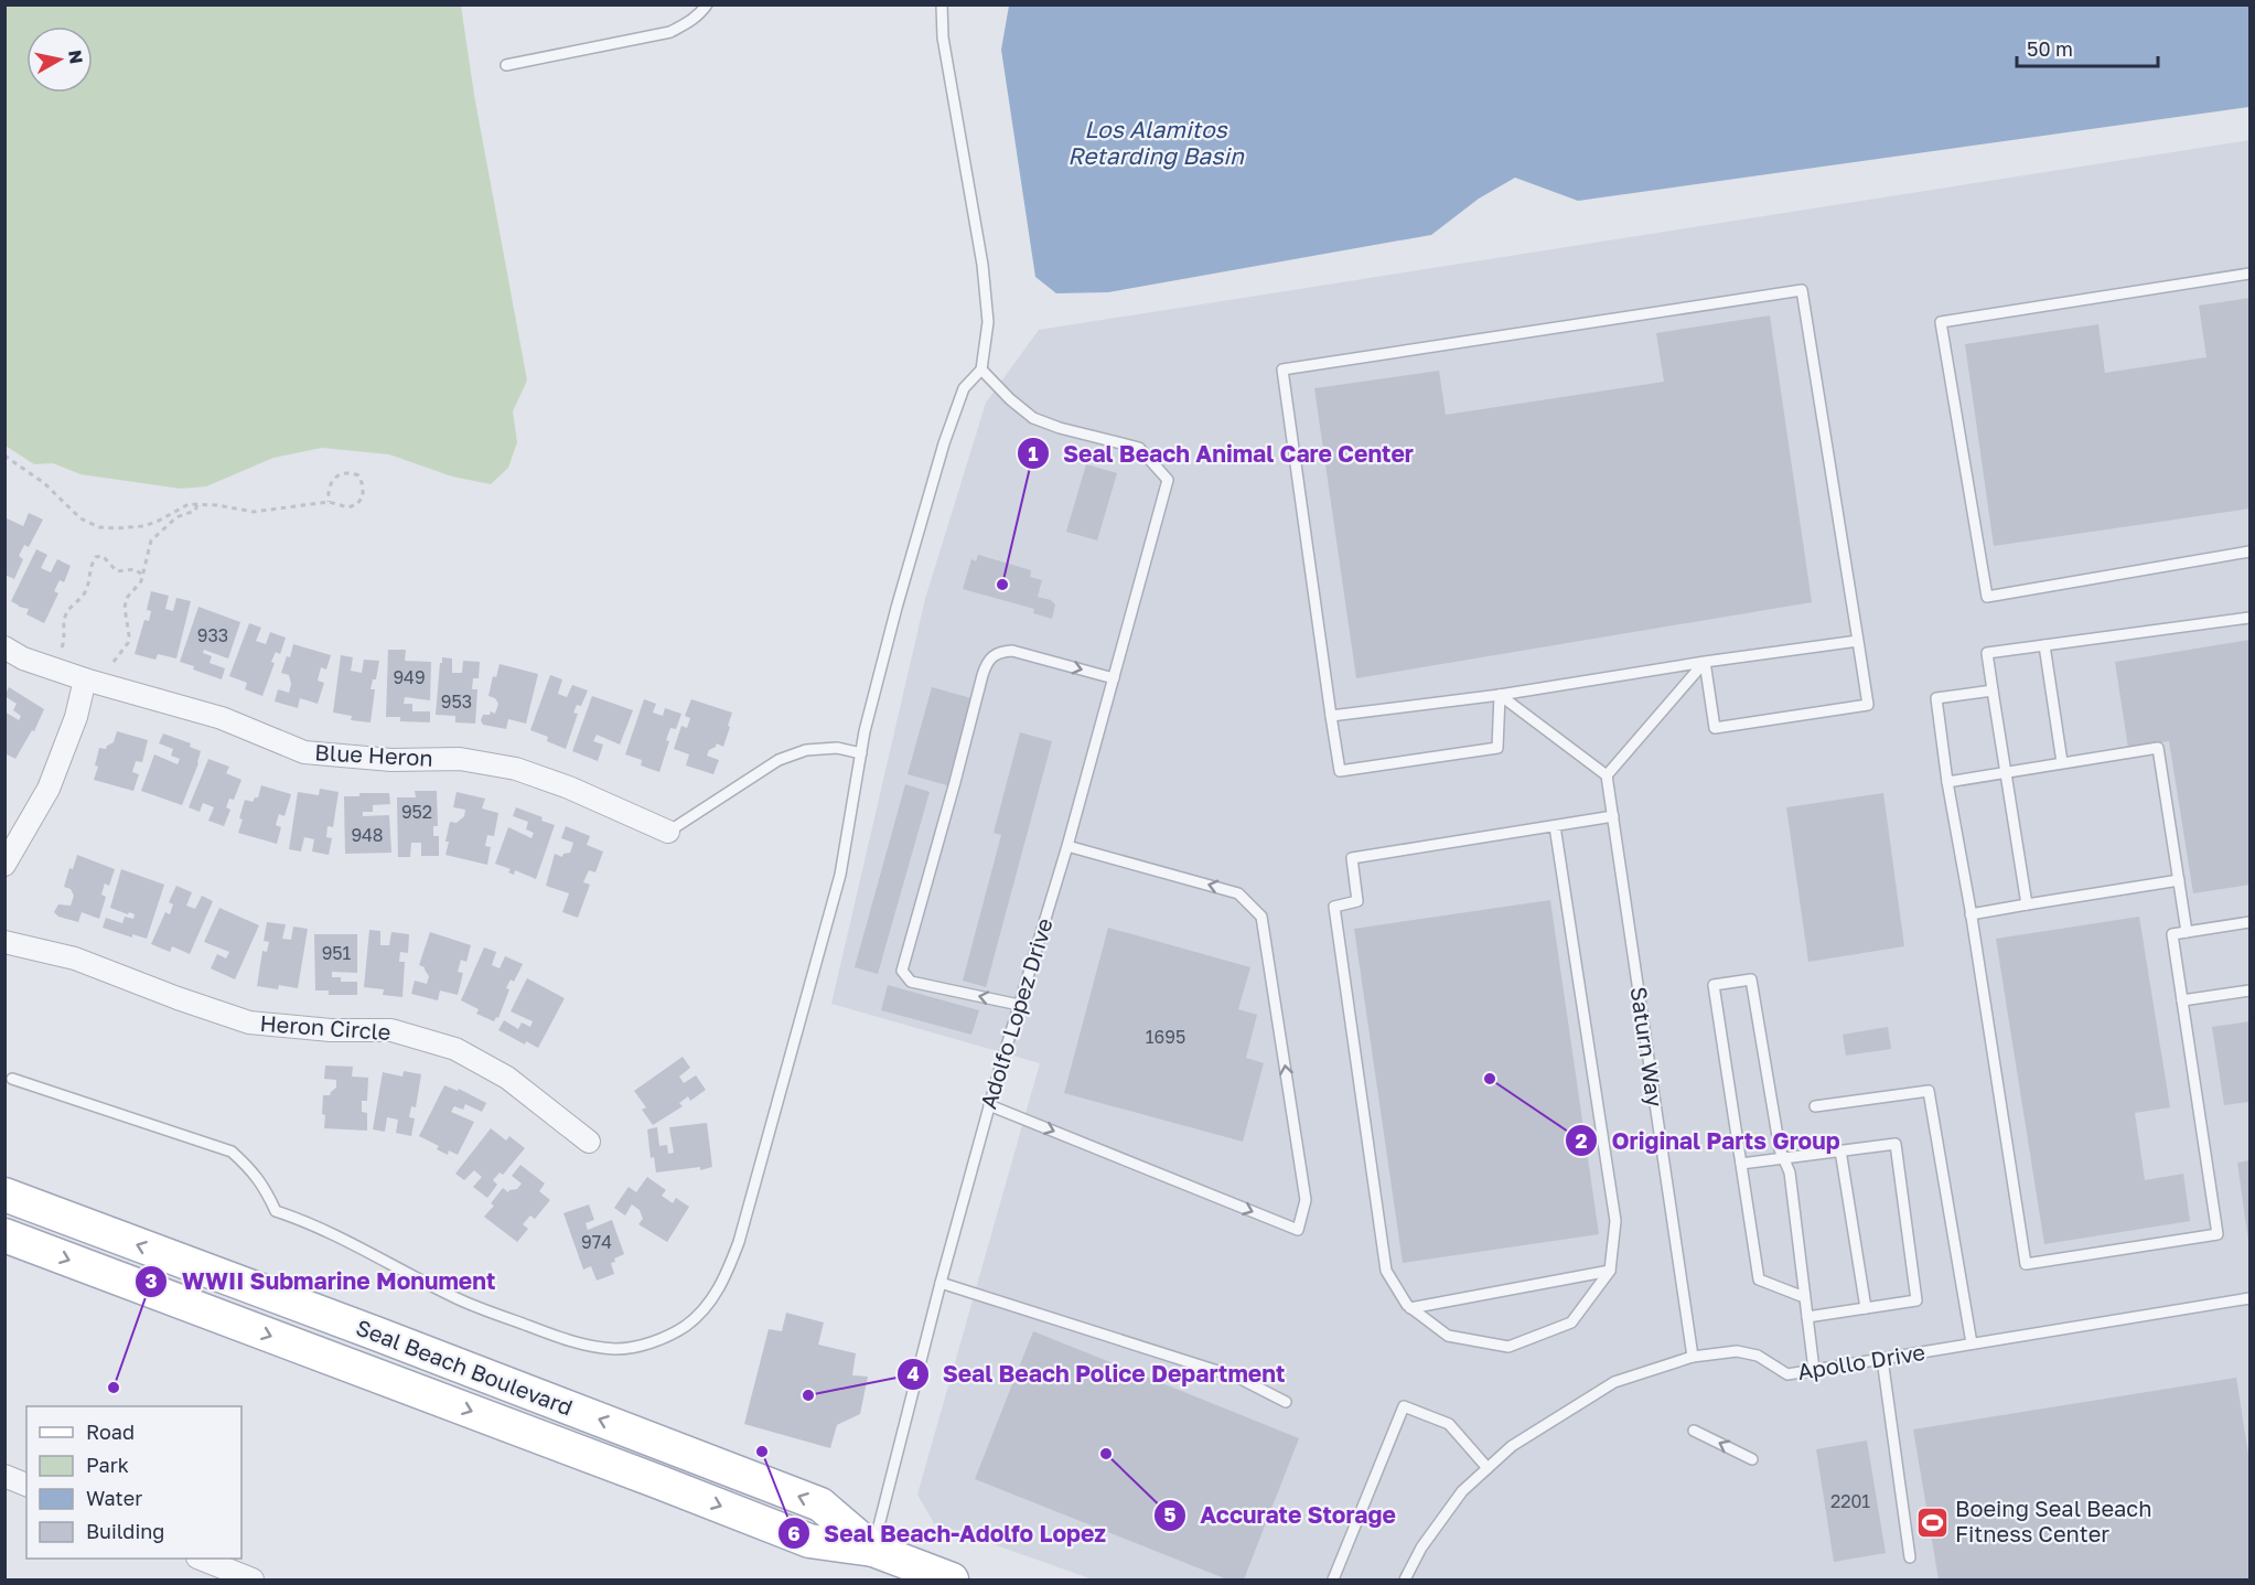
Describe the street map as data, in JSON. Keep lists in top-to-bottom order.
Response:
{
  "streets": {
    "main road": ["Seal Beach Boulevard"],
    "street": ["Blue Heron", "Heron Circle"],
    "lane": ["Adolfo Lopez Drive", "Saturn Way", "Apollo Drive"]
  },
  "crossings": [
    ["Adolfo Lopez Drive", "Seal Beach Boulevard"],
    ["Saturn Way", "Apollo Drive"]
  ],
  "water": ["Los Alamitos Retarding Basin"],
  "places": {
    "other": [
      "Seal Beach Animal Care Center",
      "Original Parts Group",
      "WWII Submarine Monument",
      "Seal Beach Police Department",
      "Seal Beach-Adolfo Lopez",
      "Accurate Storage"
    ],
    "sports": ["Boeing Seal Beach Fitness Center"]
  },
  "house_numbers": [
    "933",
    "949",
    "953",
    "952",
    "948",
    "951",
    "1695",
    "974",
    "2201"
  ],
  "legend": [
    "Road",
    "Park",
    "Water",
    "Building"
  ],
  "scale_bar": "50 m",
  "north": "right"
}
